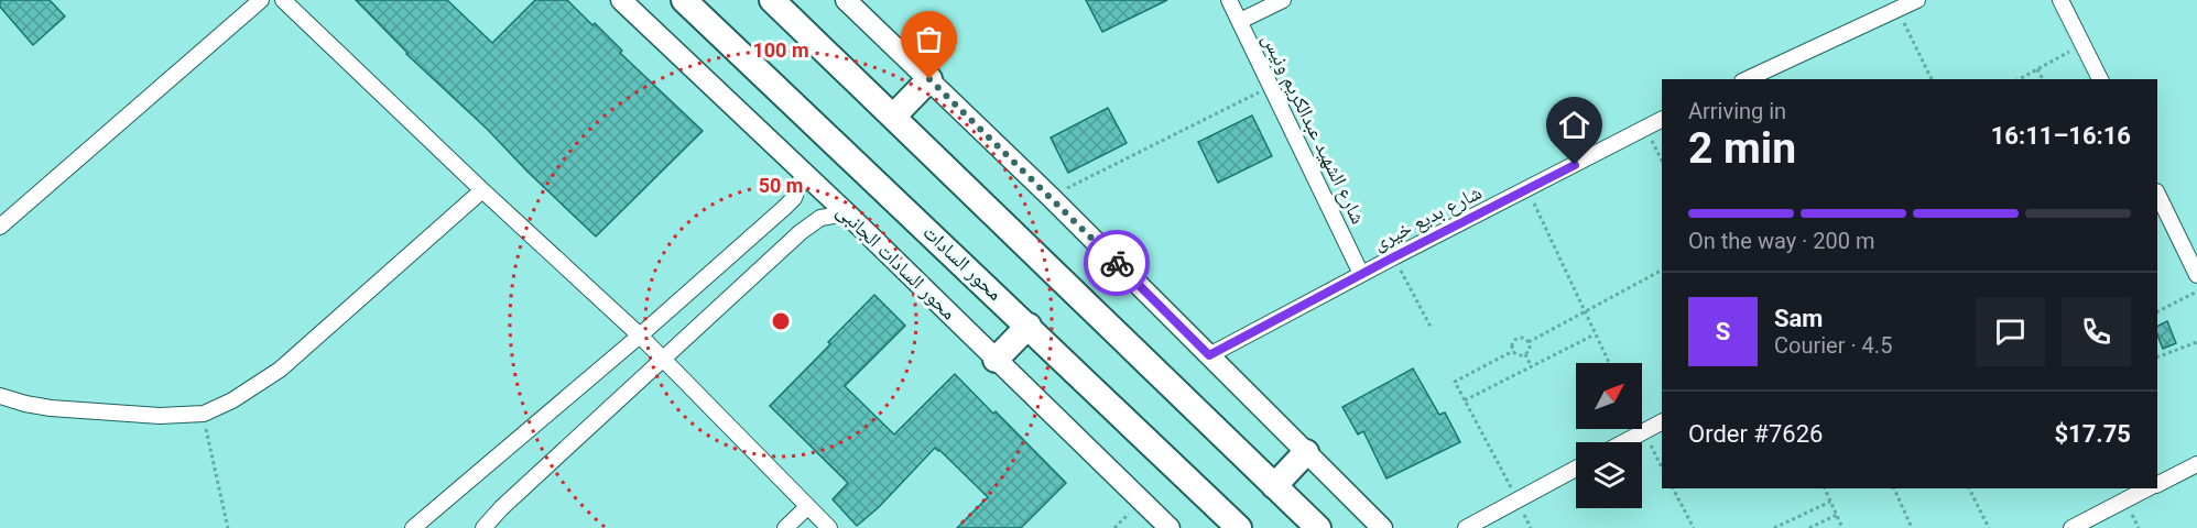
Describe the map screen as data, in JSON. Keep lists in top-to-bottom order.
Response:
{
  "streets": {
    "main road": ["محور السادات"],
    "street": ["شارع الشهيد عبدالكريم ونيس", "شارع بديع خيرى", "محور السادات الجانبى"]
  },
  "crossings": [
    ["شارع الشهيد عبدالكريم ونيس", "شارع بديع خيرى"]
  ],
  "north": "top right",
  "page": {
    "heading": ["2 min", "Arriving in", "16:11–16:16"],
    "panel": [
      "Sam",
      "Courier · 4.5",
      "Order #7626",
      "$17.75"
    ],
    "bar": "On the way · 200 m",
    "round": "S"
  },
  "rings": ["100 m", "50 m"]
}
